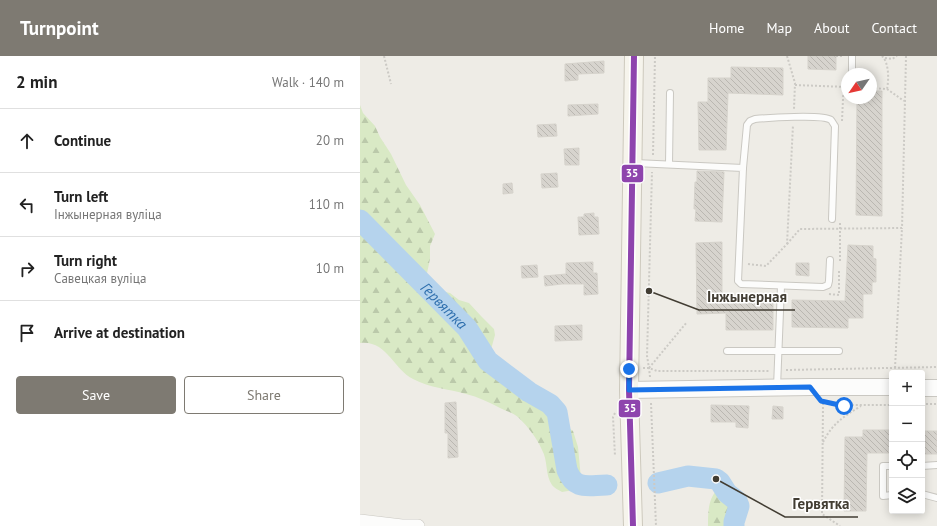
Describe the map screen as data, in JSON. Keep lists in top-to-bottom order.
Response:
{
  "water": ["Гервятка"],
  "places": ["Інжынерная", "Гервятка"],
  "lines": ["transit line 35"],
  "north": "bottom left",
  "page": {
    "header": "Turnpoint",
    "nav": [
      "Home",
      "Map",
      "About",
      "Contact"
    ],
    "heading": ["2 min", "Walk · 140 m"],
    "list": [
      ["Continue", "20 m"],
      ["Turn left", "Інжынерная вуліца", "110 m"],
      ["Turn right", "Савецкая вуліца", "10 m"],
      "Arrive at destination"
    ],
    "buttons": ["Save", "Share"],
    "map_buttons": ["+", "−"]
  }
}
